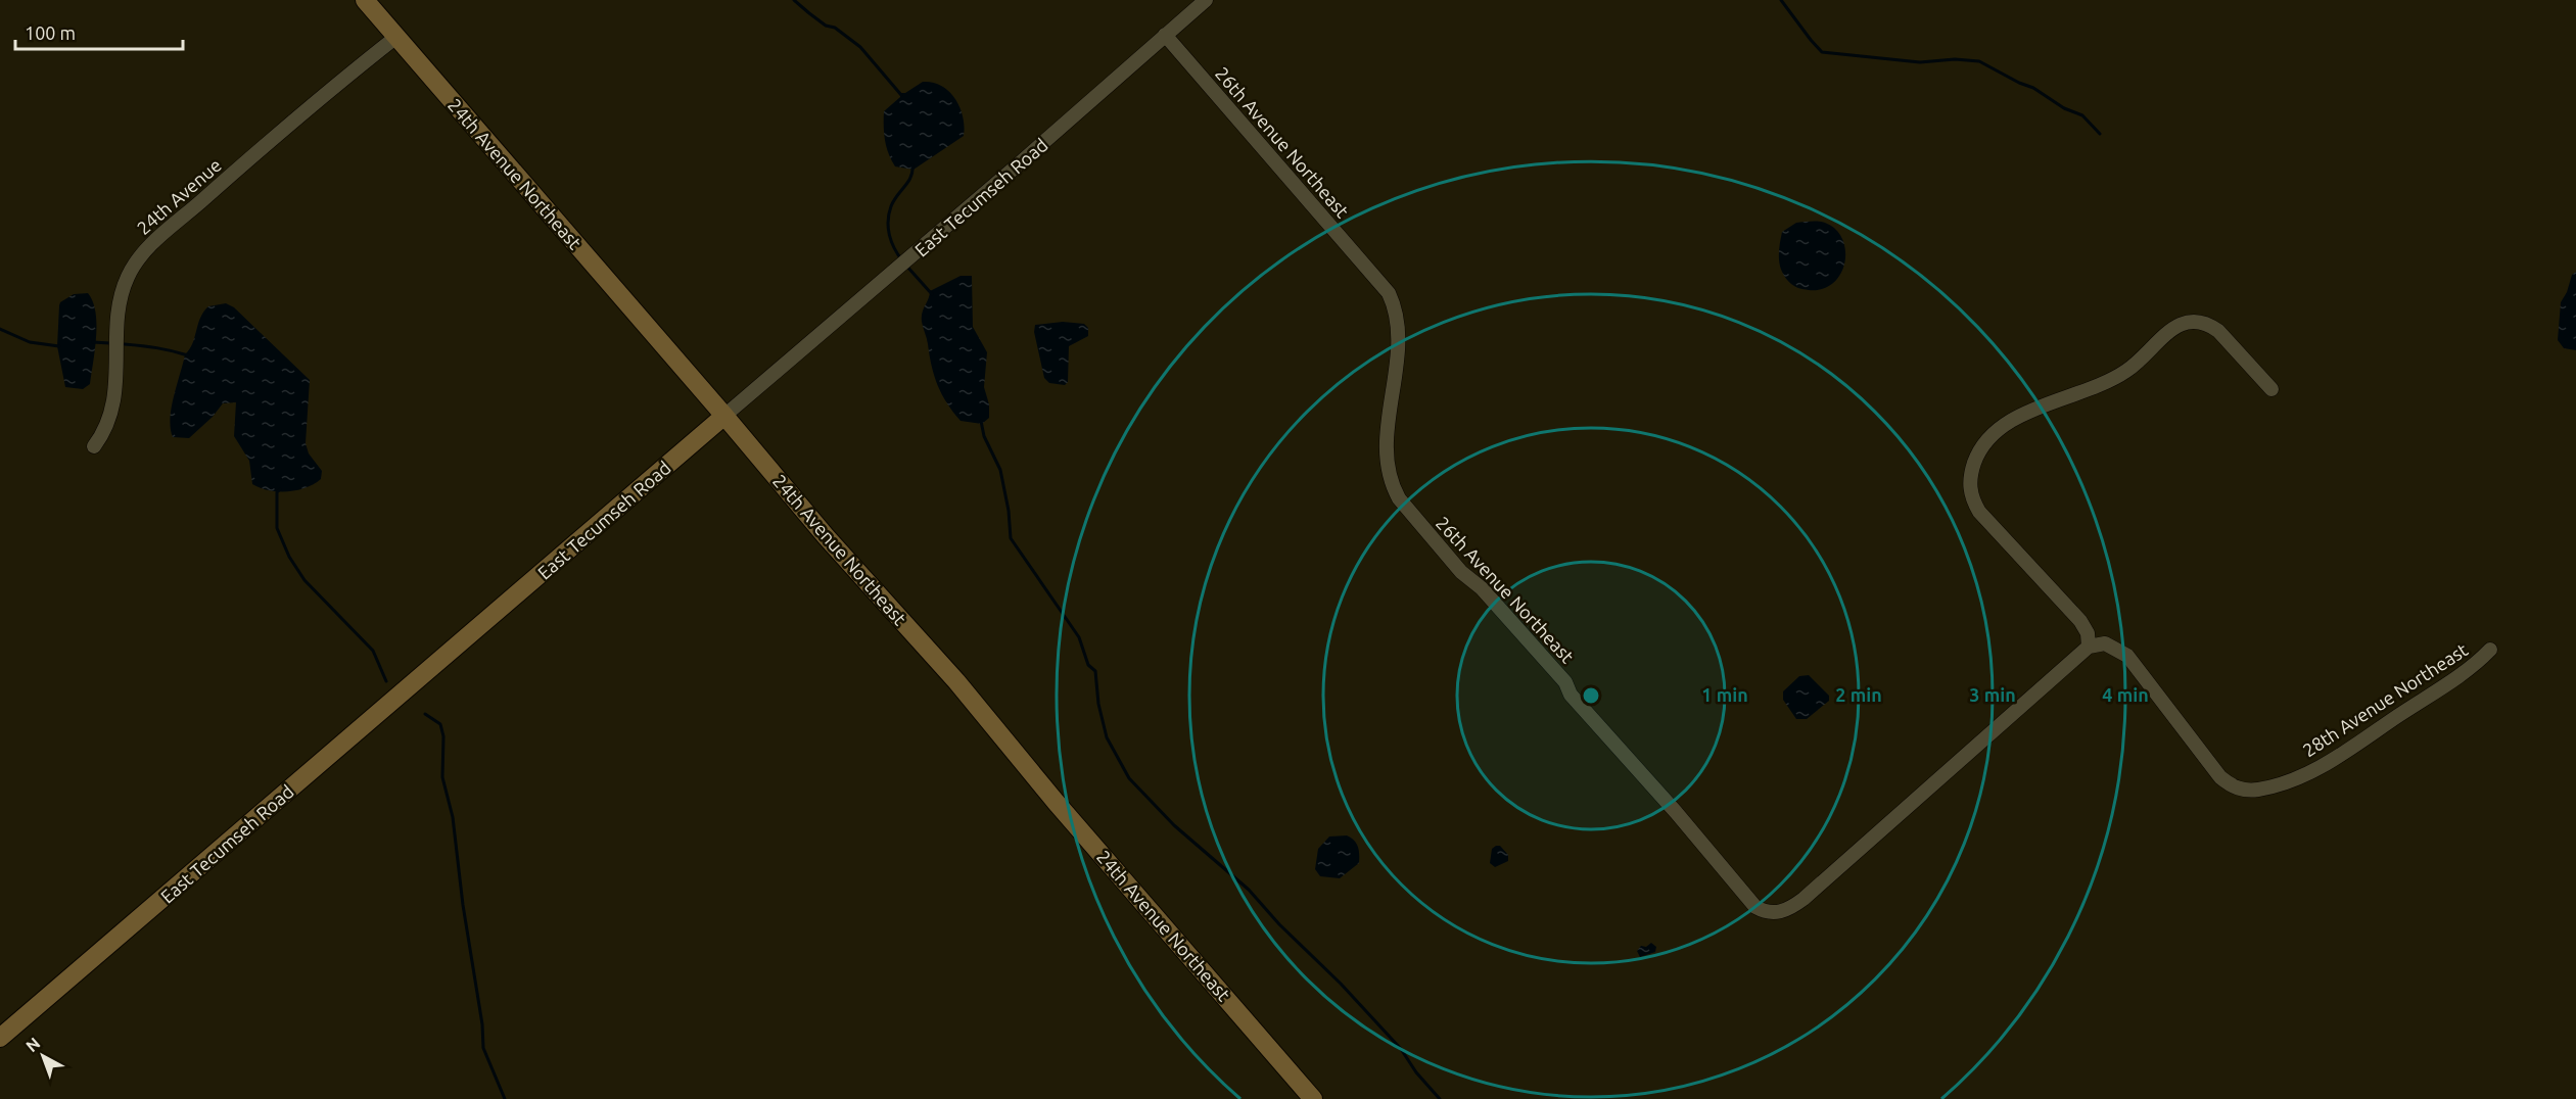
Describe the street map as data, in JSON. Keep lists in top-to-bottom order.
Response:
{
  "streets": {
    "street": [
      "26th Avenue Northeast",
      "24th Avenue Northeast",
      "24th Avenue",
      "East Tecumseh Road",
      "28th Avenue Northeast"
    ]
  },
  "crossings": [
    ["26th Avenue Northeast", "East Tecumseh Road"],
    ["26th Avenue Northeast", "28th Avenue Northeast"],
    ["24th Avenue Northeast", "24th Avenue"],
    ["24th Avenue Northeast", "East Tecumseh Road"]
  ],
  "scale_bar": "100 m",
  "north": "top left",
  "rings": [
    "1 min",
    "2 min",
    "3 min",
    "4 min"
  ]
}
